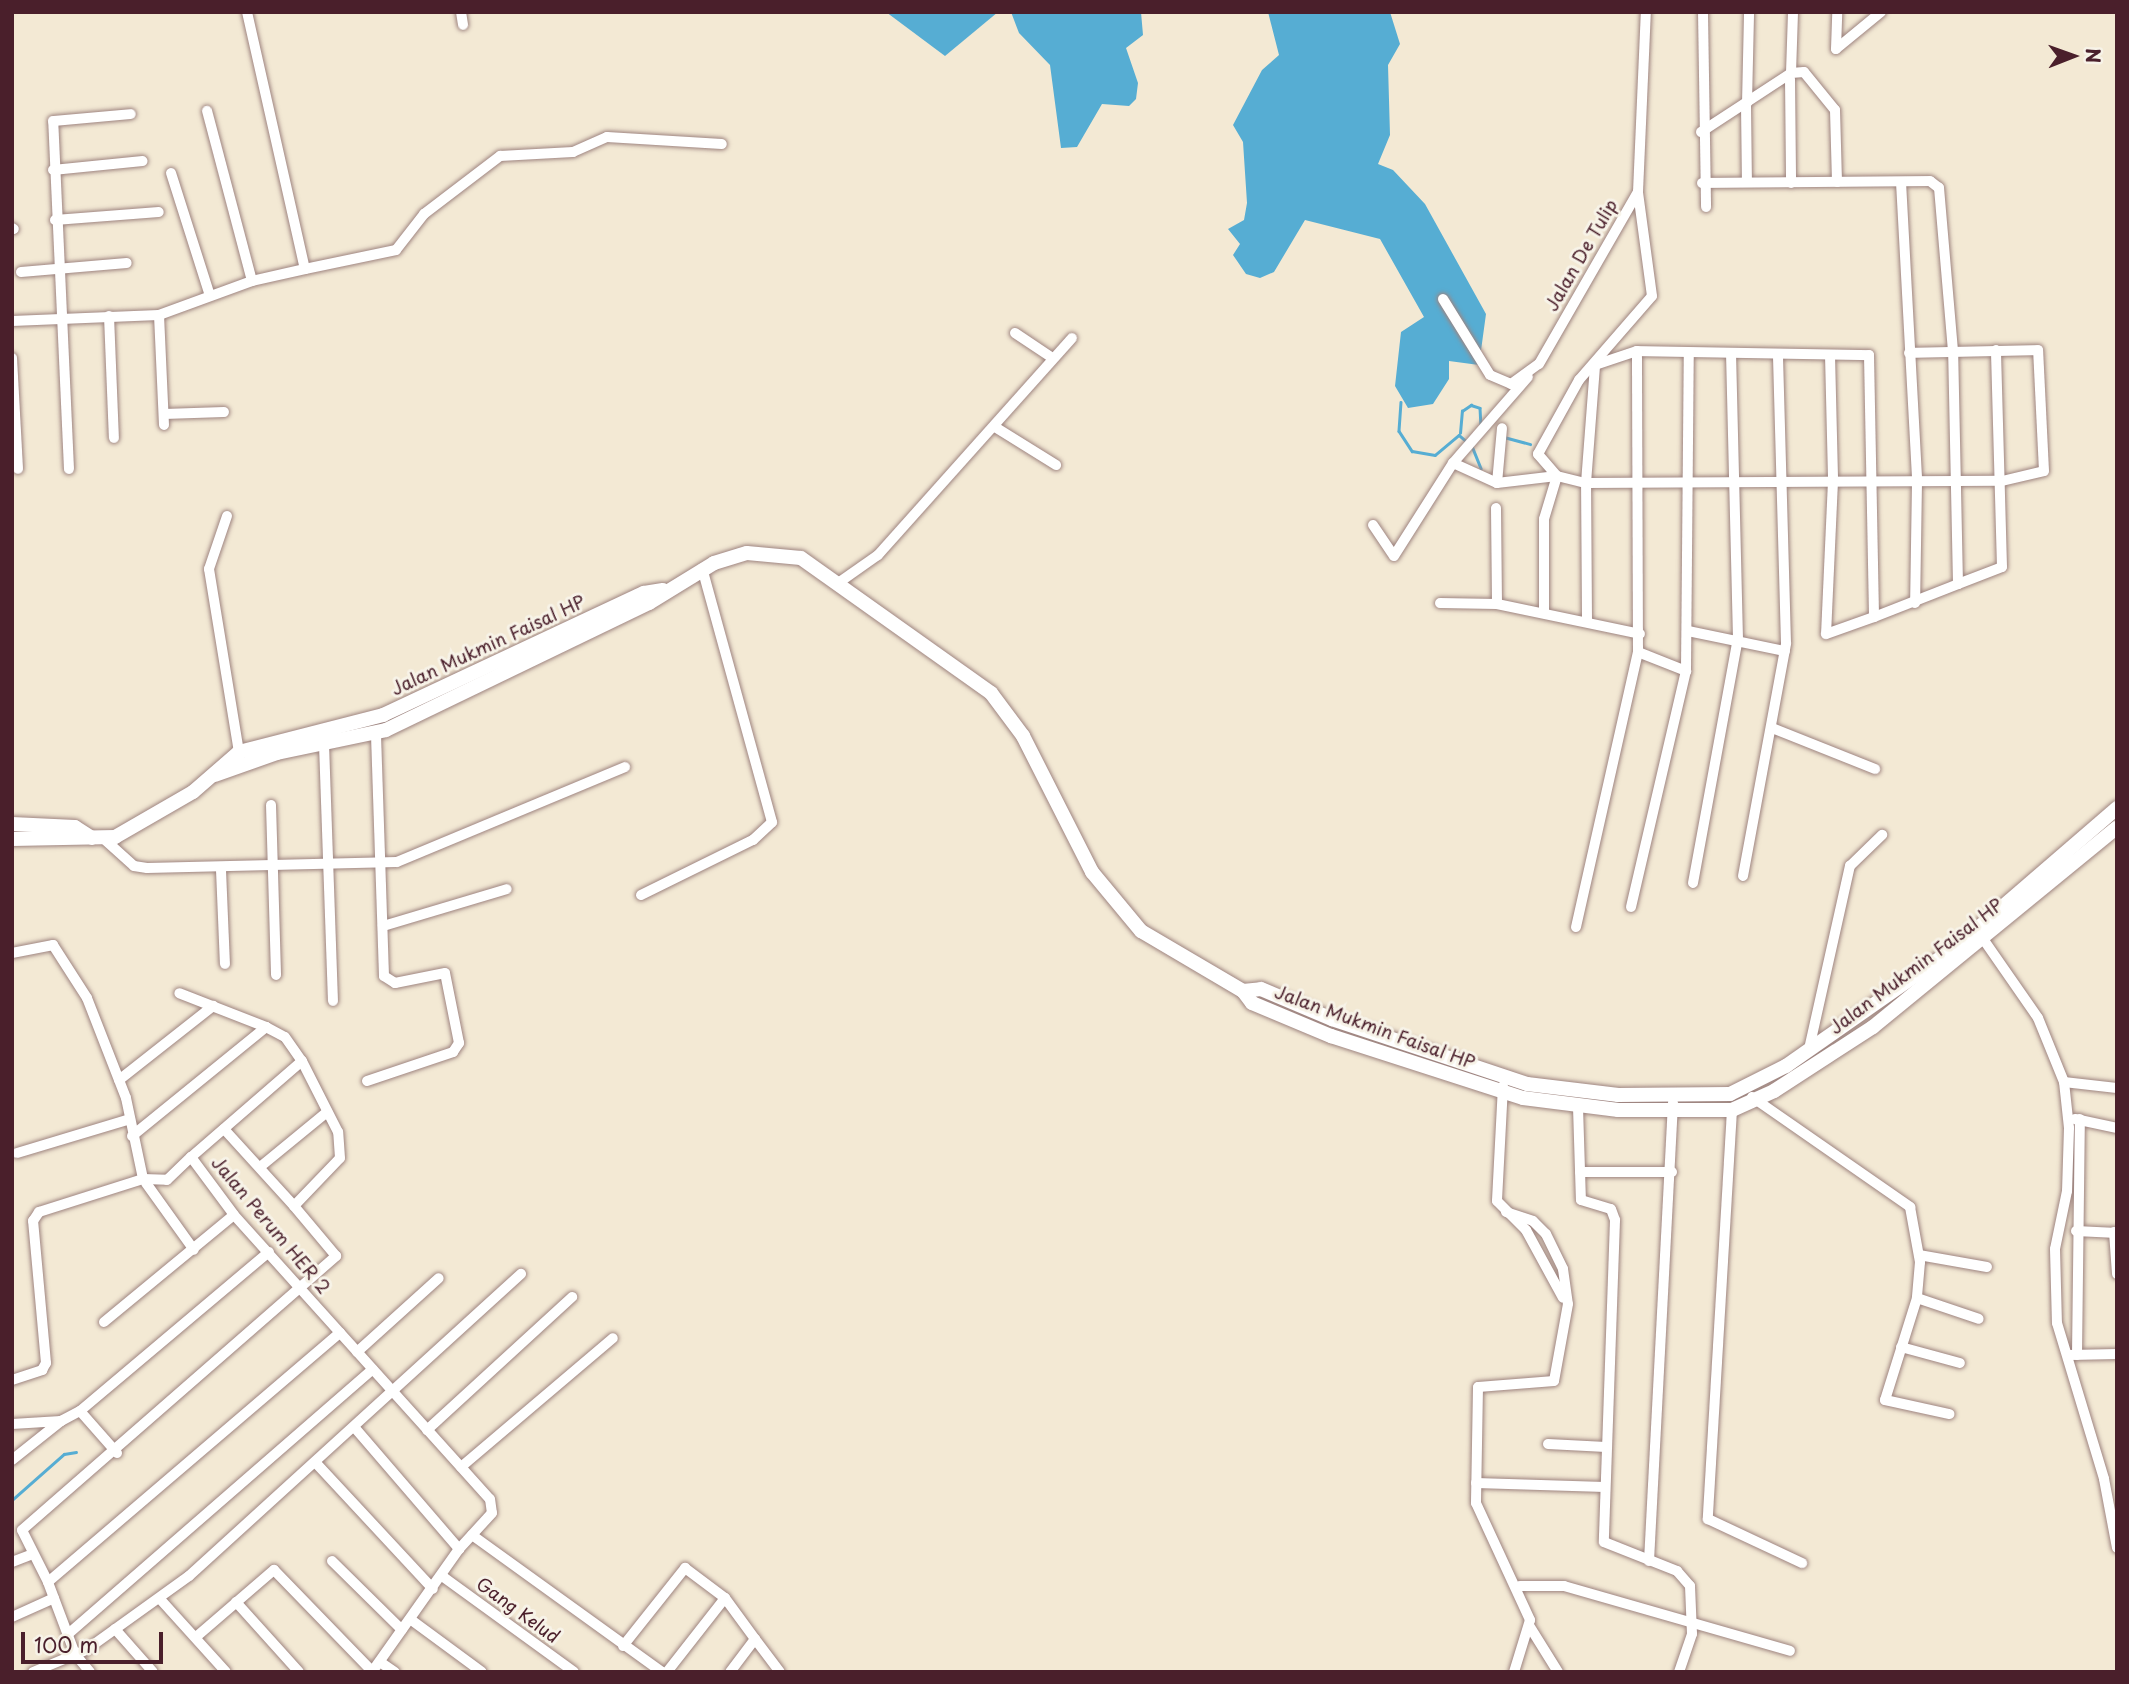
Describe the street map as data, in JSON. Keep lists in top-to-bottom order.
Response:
{
  "streets": {
    "street": [
      "Jalan De Tulip",
      "Jalan Mukmin Faisal HP",
      "Jalan Perum HER 2",
      "Gang Kelud"
    ]
  },
  "scale_bar": "100 m",
  "north": "right"
}
